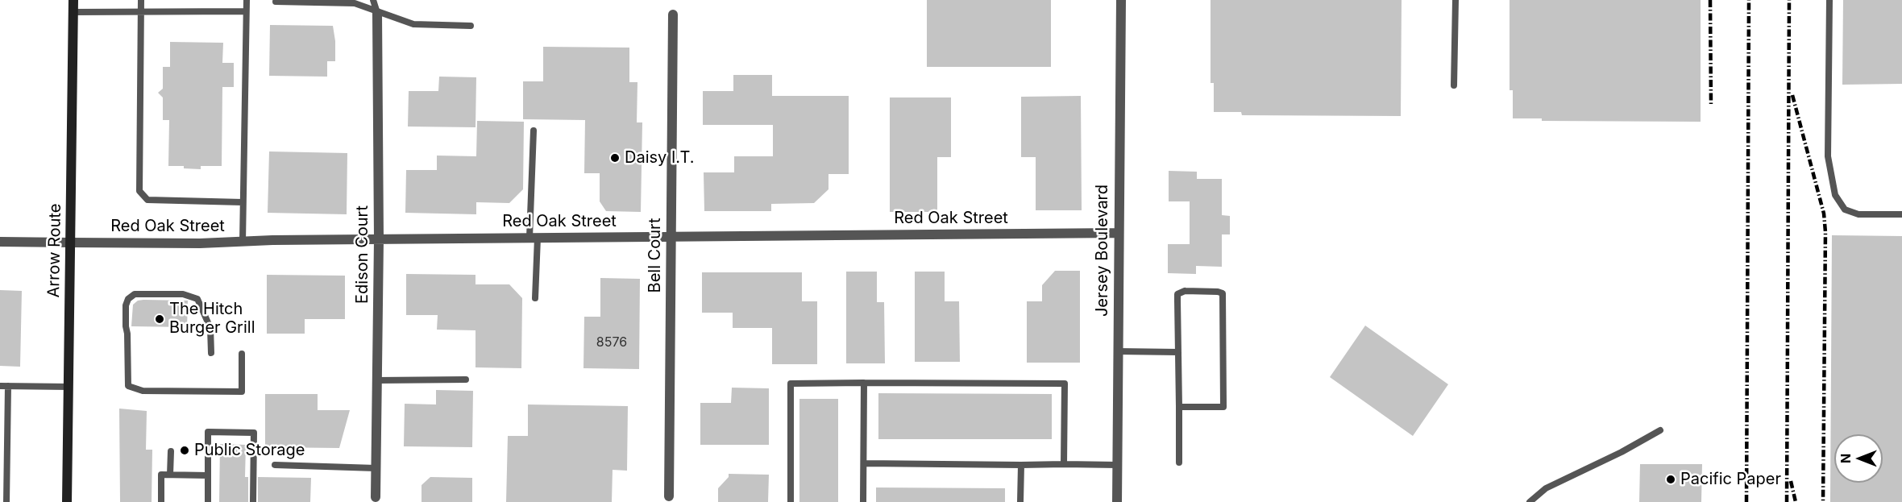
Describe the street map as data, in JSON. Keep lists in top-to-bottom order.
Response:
{
  "streets": {
    "main road": ["Arrow Route"],
    "street": [
      "Red Oak Street",
      "Jersey Boulevard",
      "Edison Court",
      "Bell Court"
    ]
  },
  "crossings": [
    ["Red Oak Street", "Arrow Route"],
    ["Red Oak Street", "Jersey Boulevard"],
    ["Red Oak Street", "Edison Court"],
    ["Red Oak Street", "Bell Court"]
  ],
  "places": [
    "Daisy I.T.",
    "The Hitch Burger Grill",
    "Public Storage",
    "Pacific Paper"
  ],
  "house_numbers": ["8576"],
  "north": "left"
}
